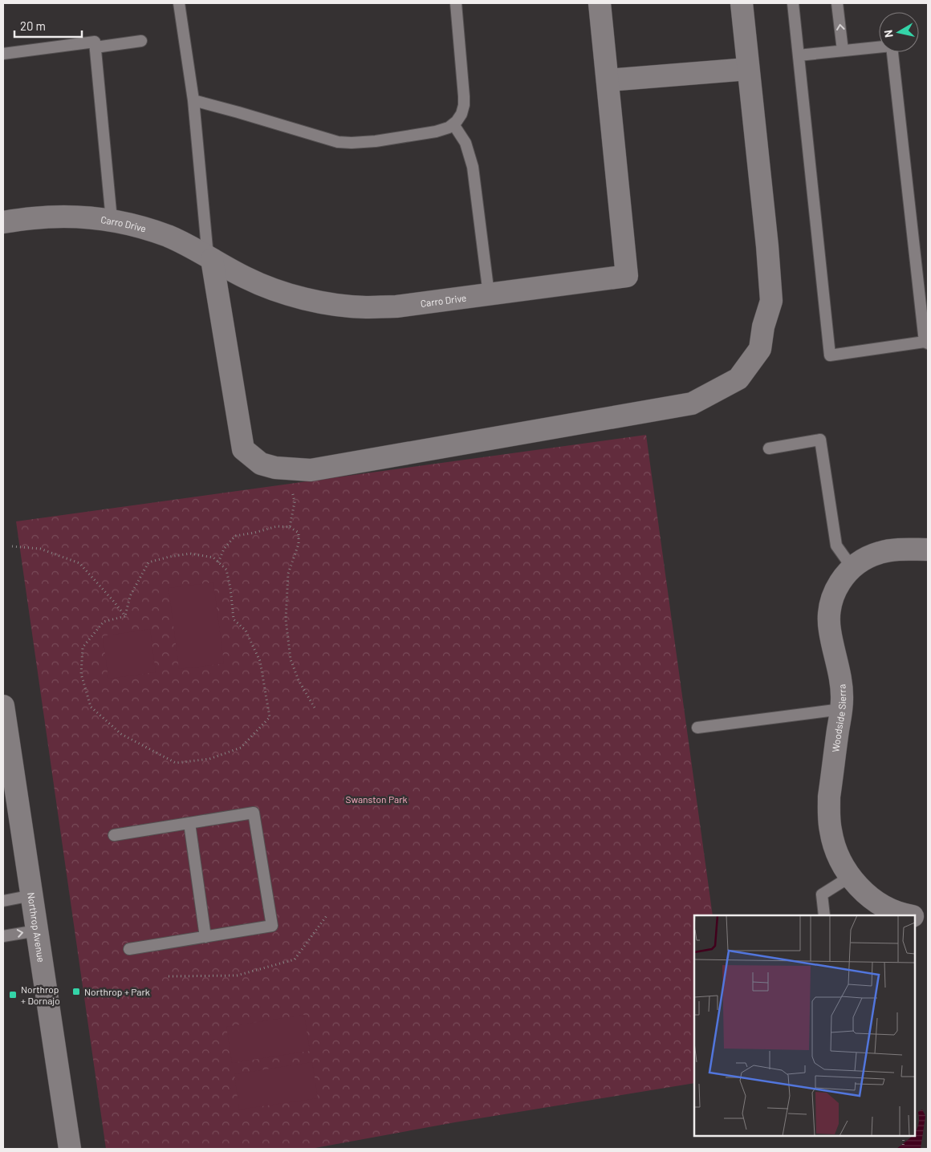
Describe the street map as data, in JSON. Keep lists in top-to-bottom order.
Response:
{
  "streets": {
    "street": ["Carro Drive", "Woodside Sierra", "Northrop Avenue"]
  },
  "parks": ["Swanston Park"],
  "places": {
    "transit": ["Northrop + Park", "Northrop + Dornajo"]
  },
  "scale_bar": "20 m",
  "north": "left"
}
